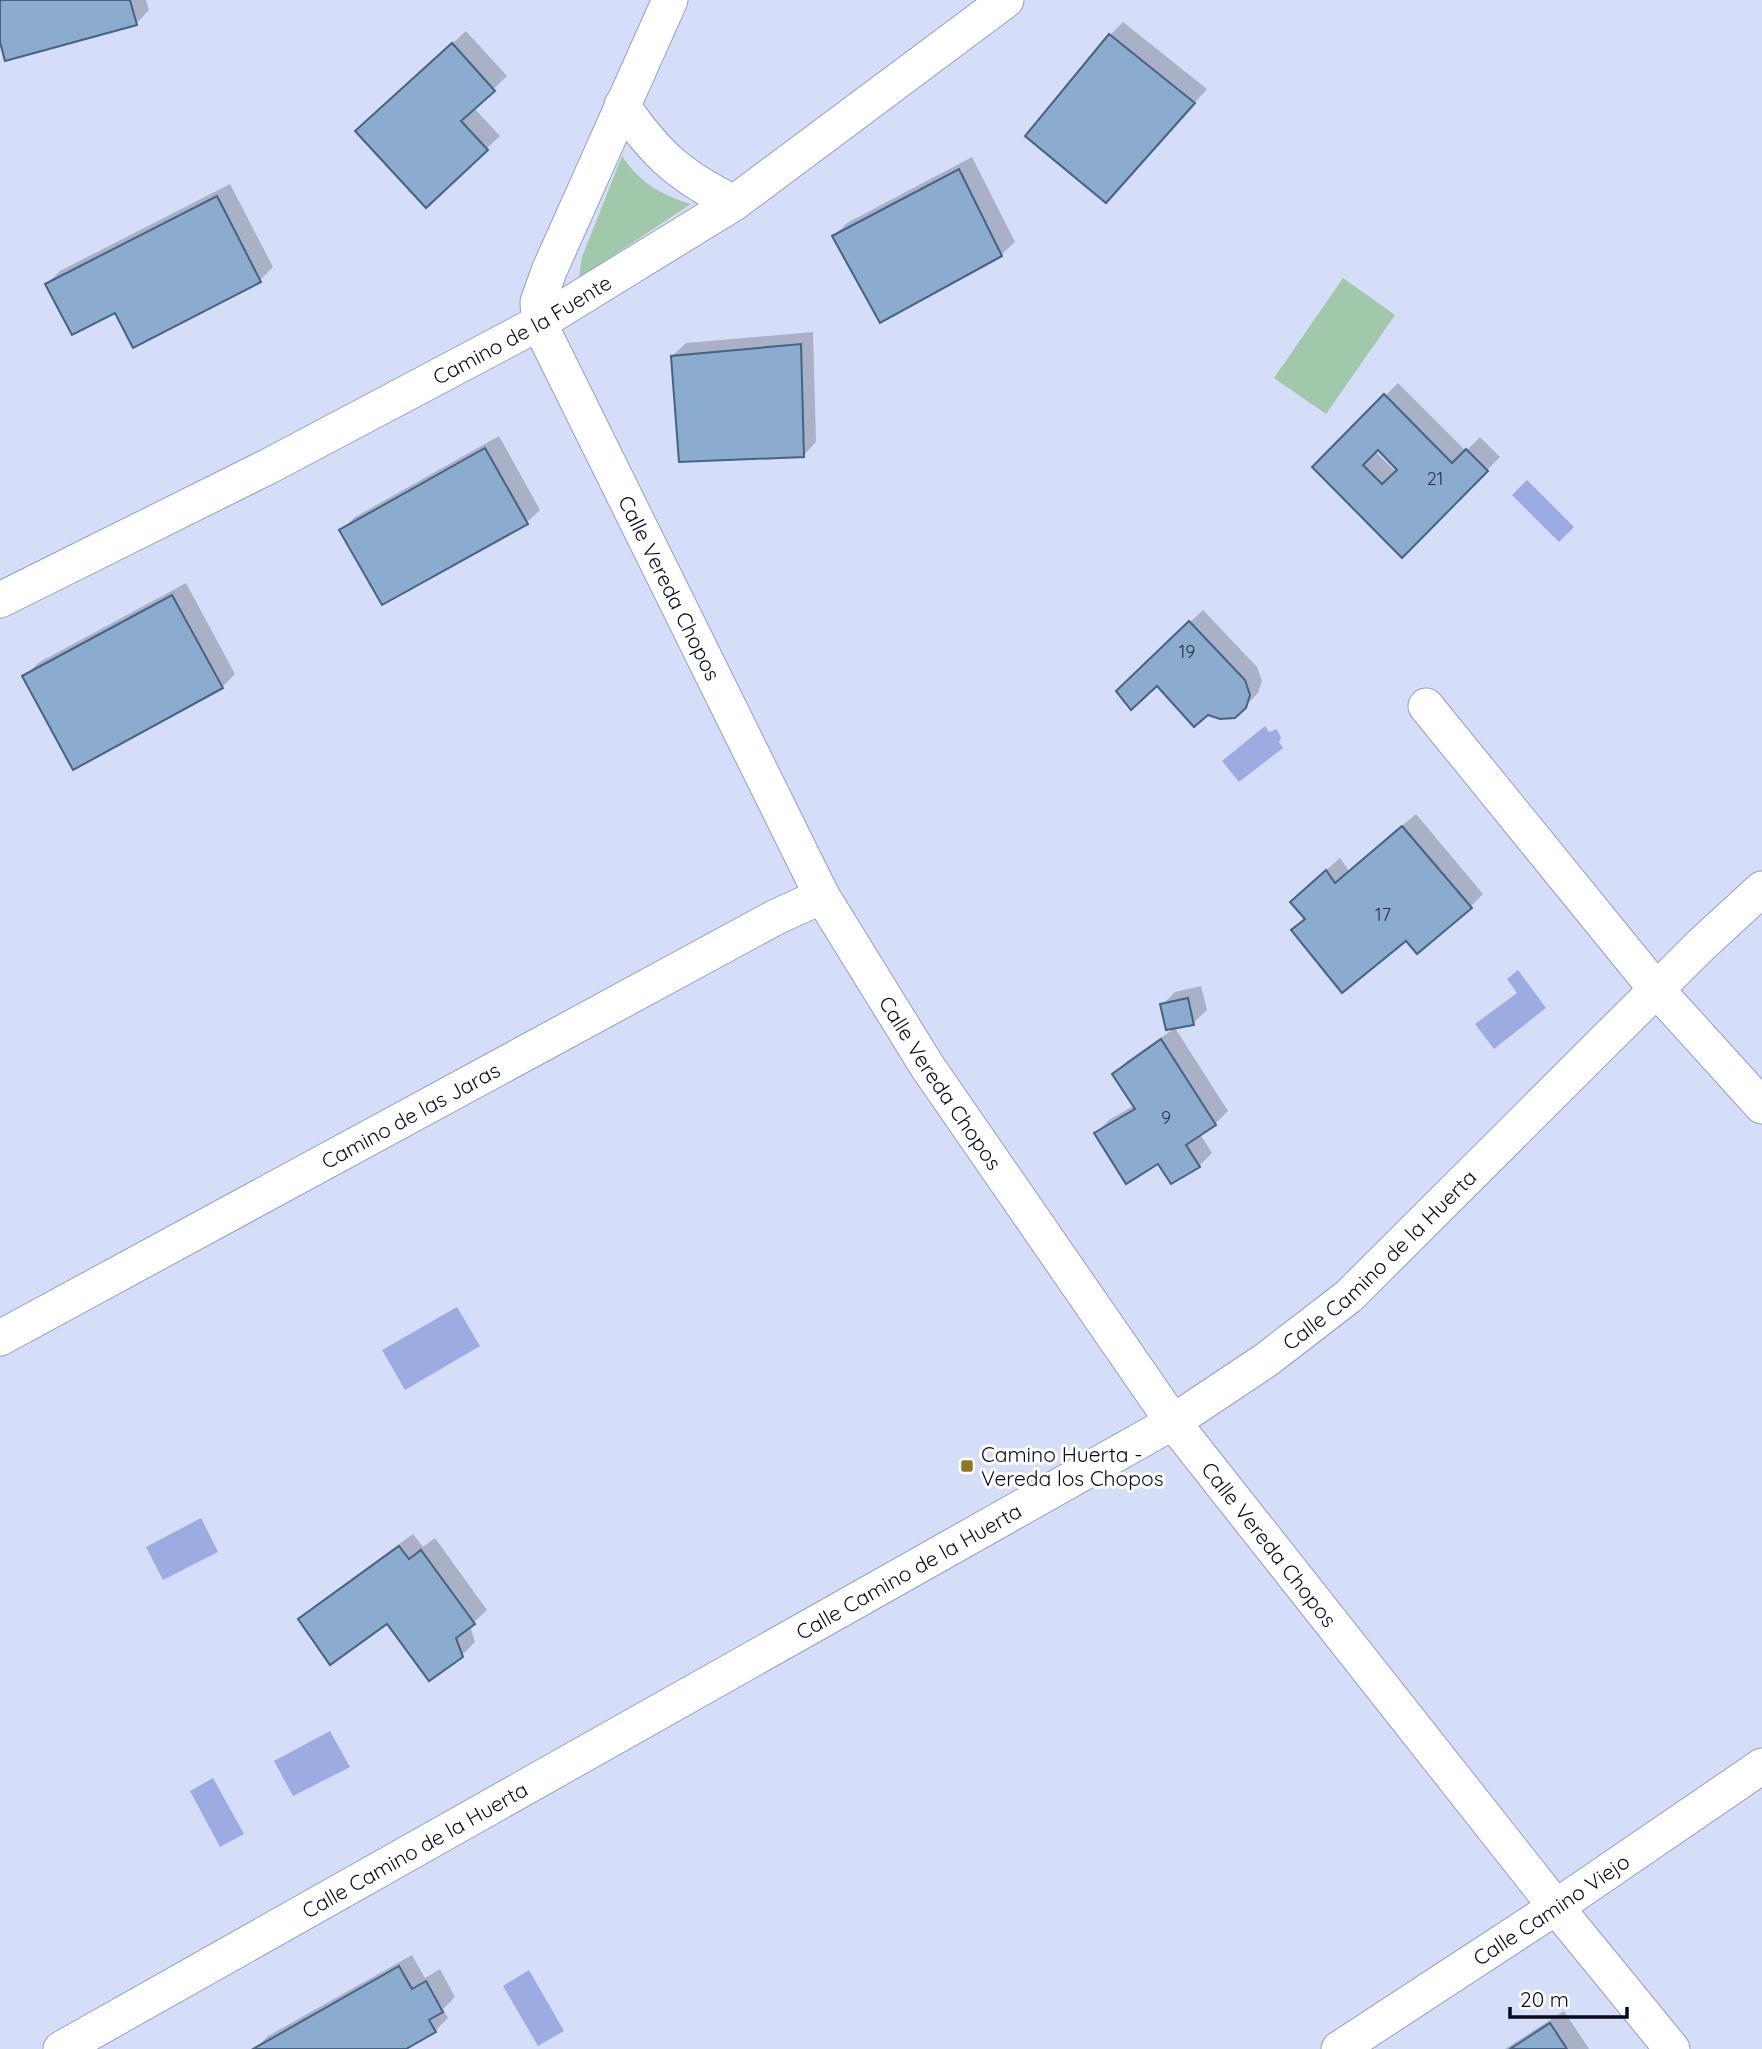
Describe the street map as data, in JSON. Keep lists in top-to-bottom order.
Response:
{
  "streets": {
    "street": [
      "Camino de la Fuente",
      "Calle Vereda Chopos",
      "Camino de las Jaras",
      "Calle Camino de la Huerta",
      "Calle Camino Viejo"
    ]
  },
  "crossings": [
    ["Camino de la Fuente", "Calle Vereda Chopos"],
    ["Calle Vereda Chopos", "Camino de las Jaras"],
    ["Calle Vereda Chopos", "Calle Camino de la Huerta"],
    ["Calle Vereda Chopos", "Calle Camino Viejo"]
  ],
  "places": {
    "transit": ["Camino Huerta - Vereda los Chopos"]
  },
  "house_numbers": [
    "21",
    "19",
    "17",
    "9"
  ],
  "scale_bar": "20 m"
}
